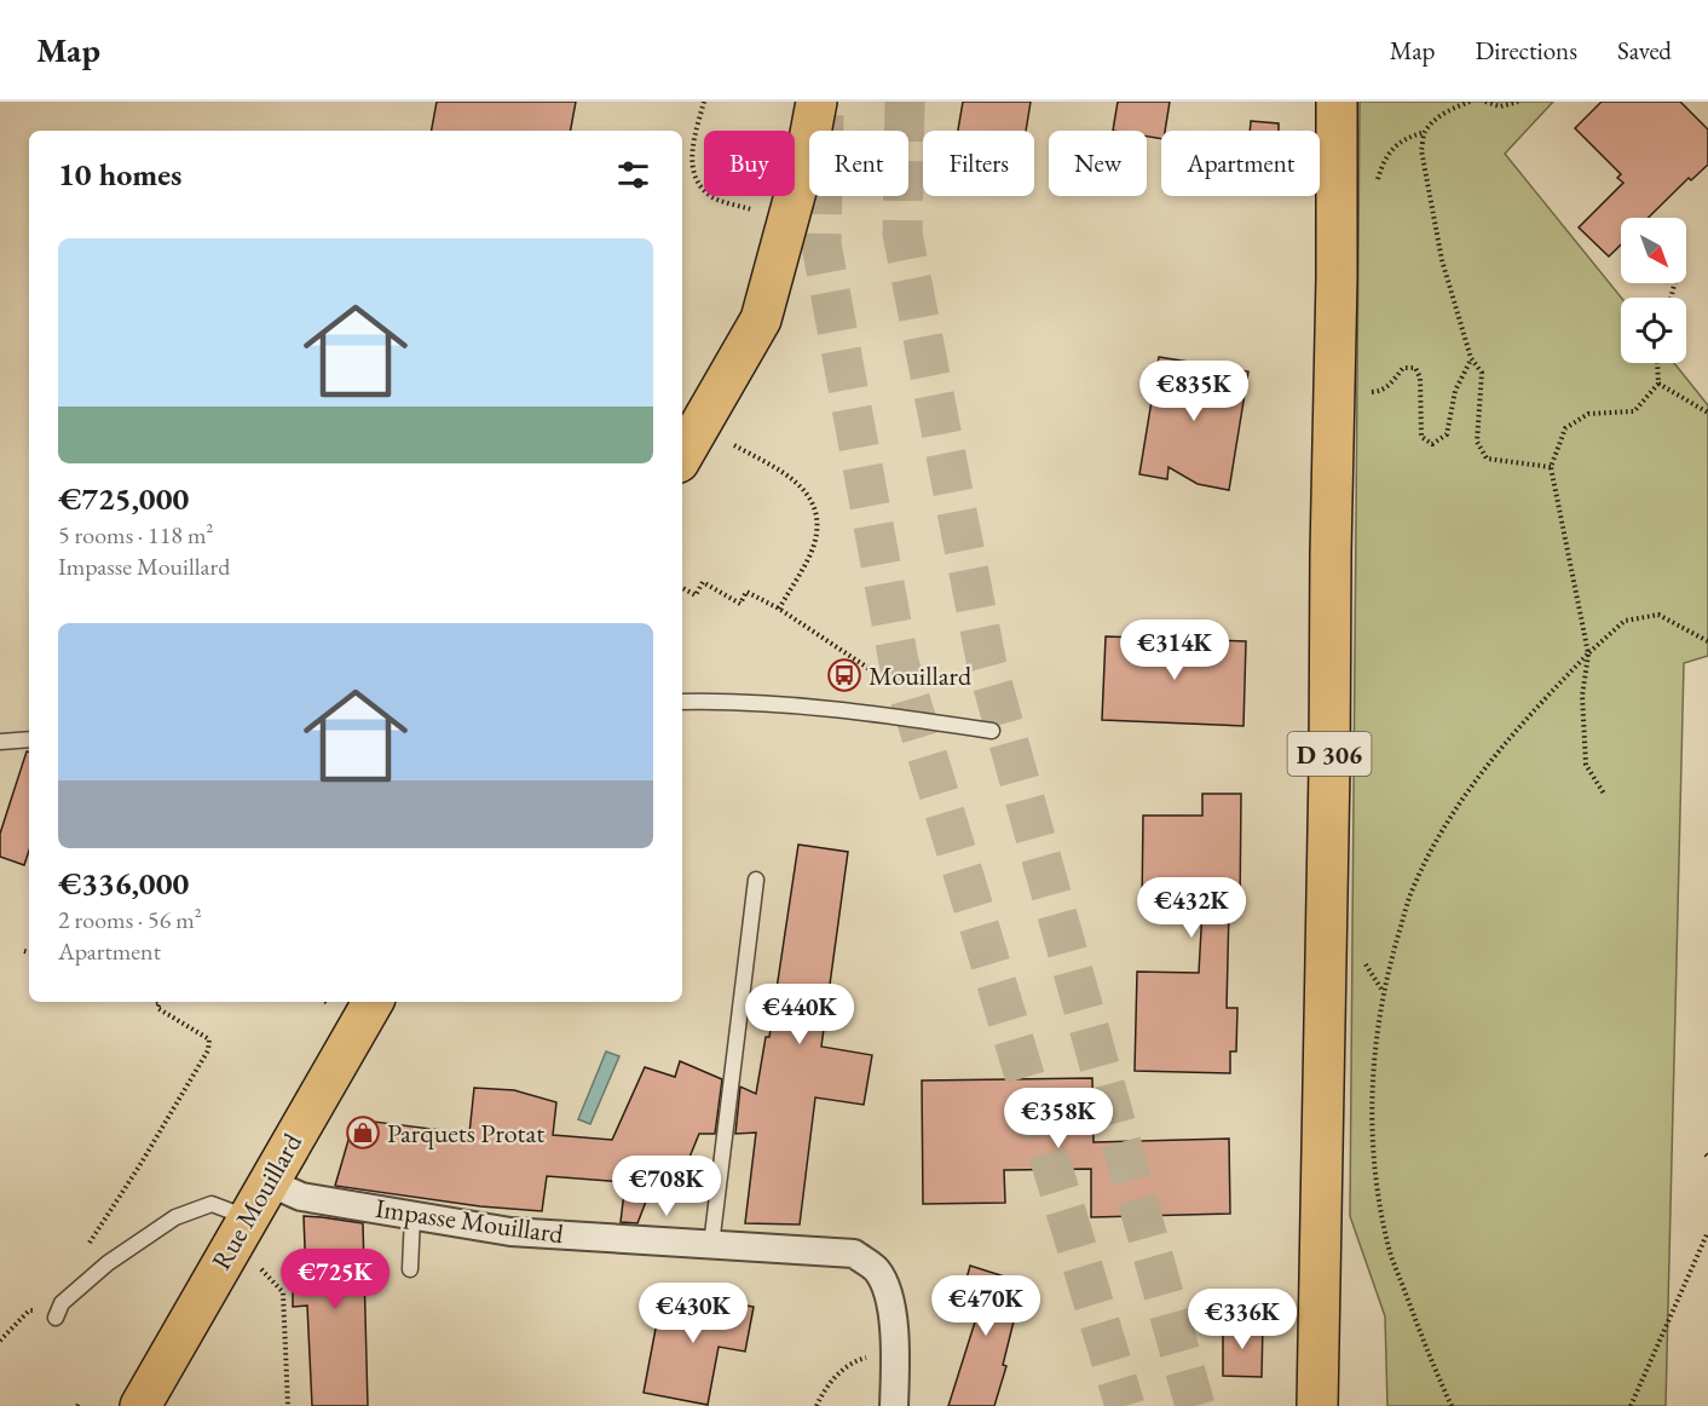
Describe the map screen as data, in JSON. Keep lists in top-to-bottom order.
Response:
{
  "streets": {
    "main road": ["D 306", "Rue Mouillard"],
    "street": ["Impasse Mouillard"]
  },
  "crossings": [
    ["Rue Mouillard", "Impasse Mouillard"]
  ],
  "places": {
    "bus stop": ["Mouillard"],
    "shop": ["Parquets Protat"]
  },
  "north": "bottom right",
  "page": {
    "header": "Map",
    "nav": ["Map", "Directions", "Saved"],
    "chip": [
      "Buy",
      "Rent",
      "Filters",
      "New",
      "Apartment"
    ],
    "heading": "10 homes",
    "list": [
      {
        "name": "€725,000",
        "note": "5 rooms · 118 m² · Impasse Mouillard"
      },
      {
        "name": "€336,000",
        "note": "2 rooms · 56 m² · Apartment"
      }
    ],
    "price": [
      "€835K",
      "€314K",
      "€432K",
      "€440K",
      "€358K",
      "€708K",
      "€725K",
      "€470K",
      "€430K",
      "€336K"
    ]
  }
}
